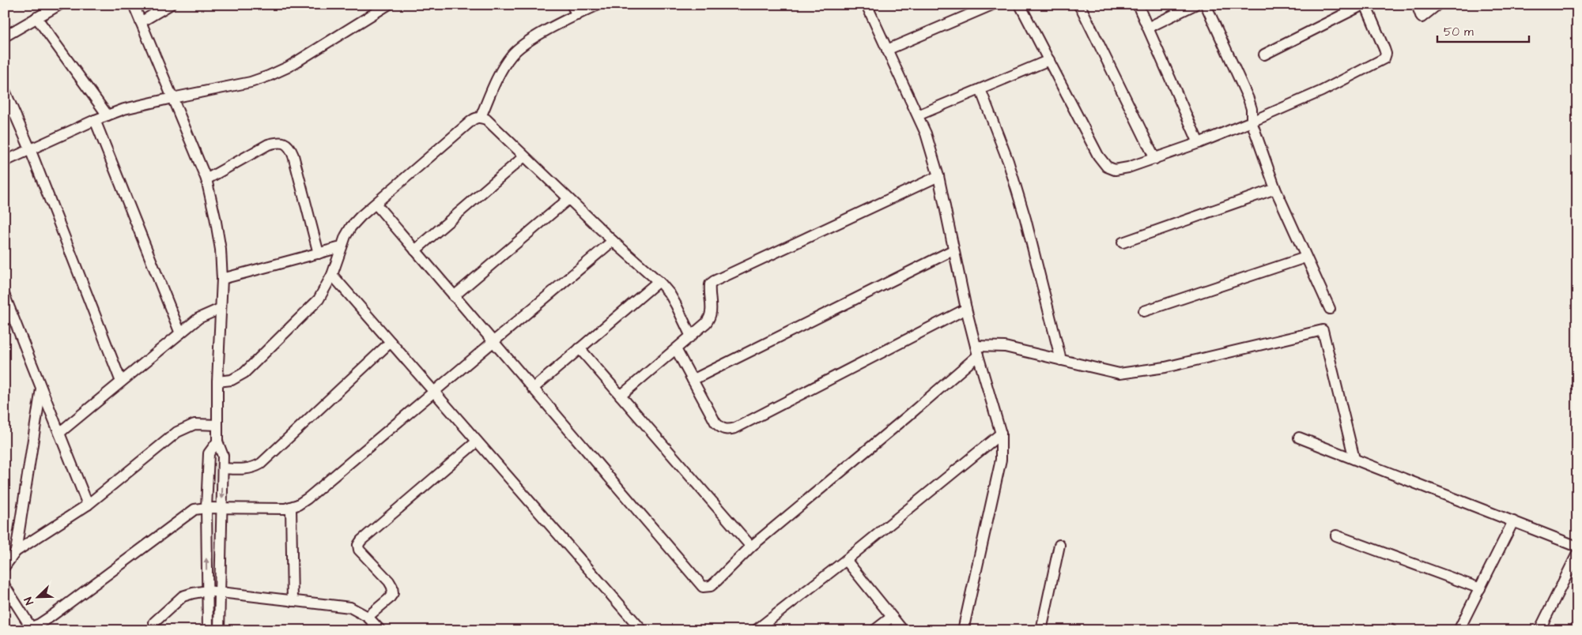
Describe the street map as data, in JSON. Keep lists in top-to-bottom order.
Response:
{
  "scale_bar": "50 m",
  "north": "bottom left"
}
